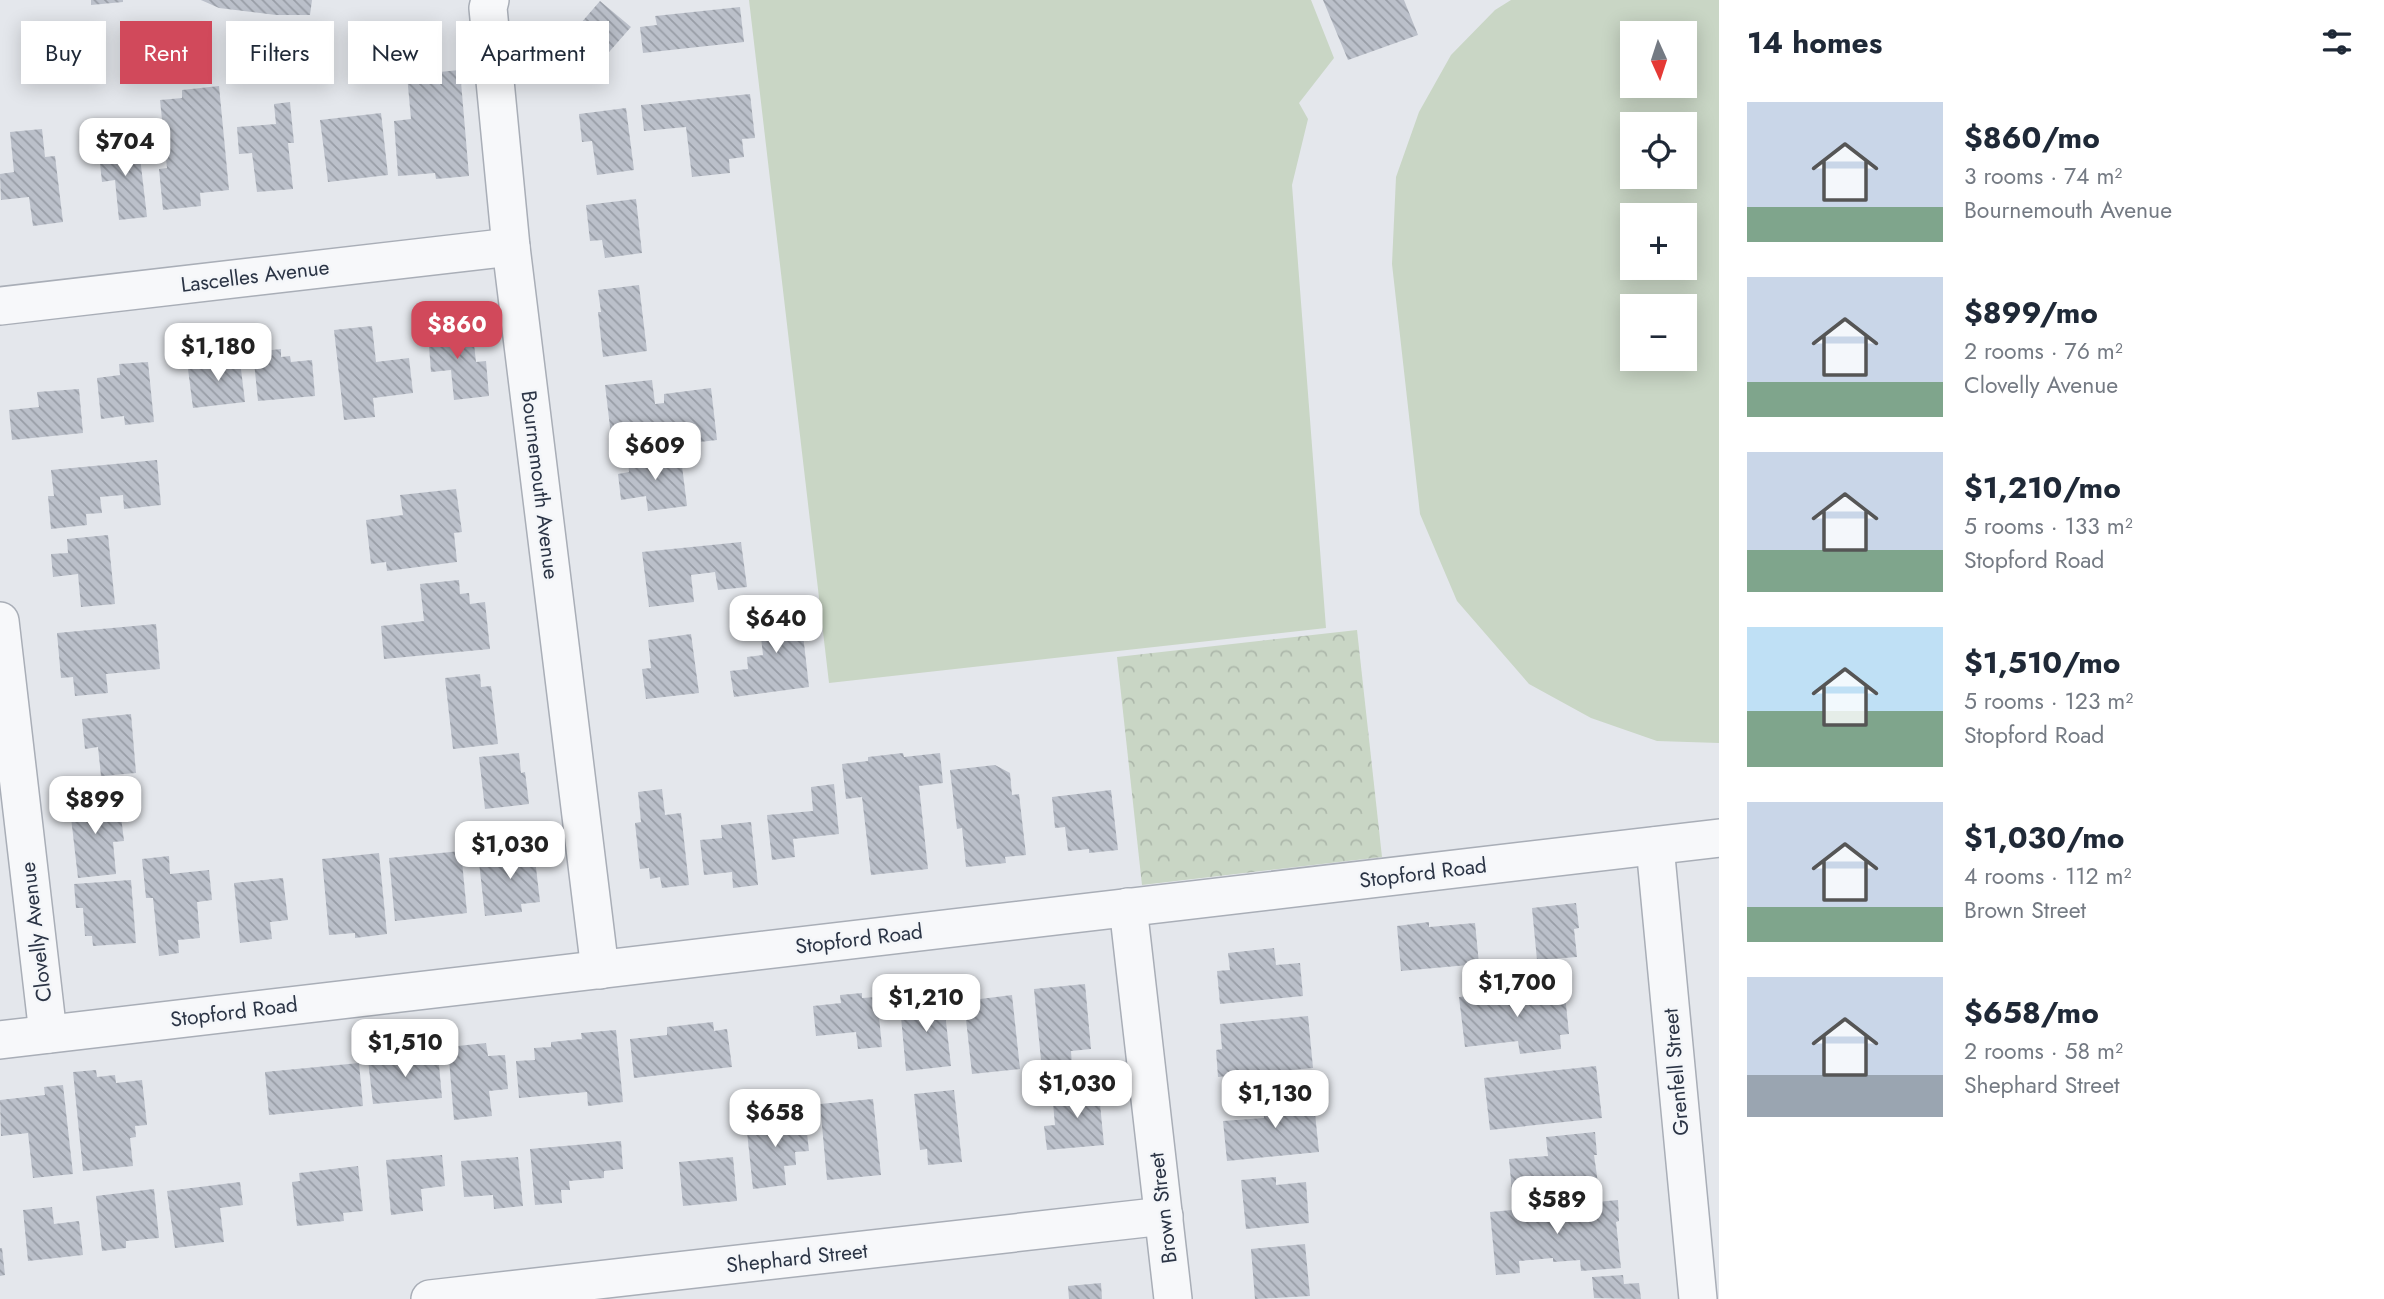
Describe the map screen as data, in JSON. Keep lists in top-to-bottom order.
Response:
{
  "streets": {
    "street": [
      "Lascelles Avenue",
      "Bournemouth Avenue",
      "Stopford Road",
      "Clovelly Avenue",
      "Grenfell Street",
      "Brown Street",
      "Shephard Street"
    ]
  },
  "crossings": [
    ["Lascelles Avenue", "Bournemouth Avenue"],
    ["Bournemouth Avenue", "Stopford Road"],
    ["Stopford Road", "Clovelly Avenue"],
    ["Stopford Road", "Grenfell Street"],
    ["Stopford Road", "Brown Street"],
    ["Brown Street", "Shephard Street"]
  ],
  "north": "bottom",
  "page": {
    "heading": "14 homes",
    "map_buttons": ["+", "−"],
    "chip": [
      "Buy",
      "Rent",
      "Filters",
      "New",
      "Apartment"
    ],
    "list": [
      {
        "name": "$860/mo",
        "note": "3 rooms · 74 m² · Bournemouth Avenue"
      },
      {
        "name": "$899/mo",
        "note": "2 rooms · 76 m² · Clovelly Avenue"
      },
      {
        "name": "$1,210/mo",
        "note": "5 rooms · 133 m² · Stopford Road"
      },
      {
        "name": "$1,510/mo",
        "note": "5 rooms · 123 m² · Stopford Road"
      },
      {
        "name": "$1,030/mo",
        "note": "4 rooms · 112 m² · Brown Street"
      },
      {
        "name": "$658/mo",
        "note": "2 rooms · 58 m² · Shephard Street"
      }
    ],
    "price": [
      "$704",
      "$860",
      "$1,180",
      "$609",
      "$640",
      "$899",
      "$1,030",
      "$1,700",
      "$1,210",
      "$1,510",
      "$1,030",
      "$1,130",
      "$658",
      "$589"
    ]
  }
}
